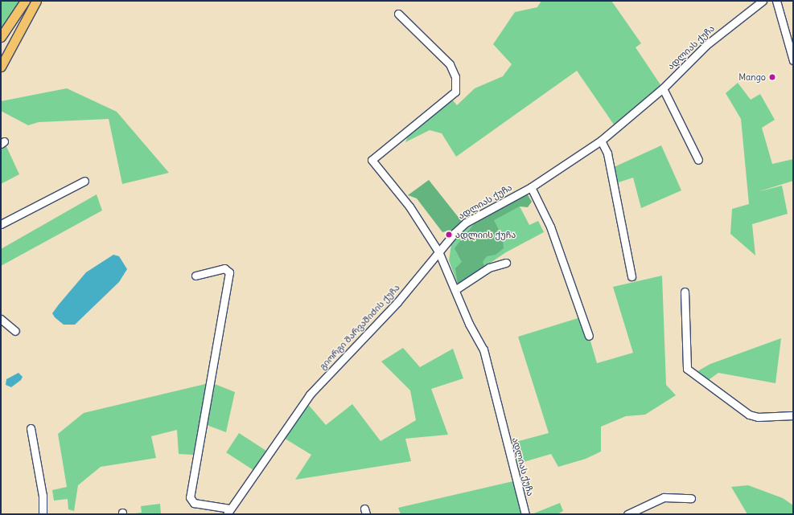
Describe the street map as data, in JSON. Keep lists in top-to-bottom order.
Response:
{
  "streets": {
    "street": ["ადლიას ქუჩა", "გიორგი შარვაშიძის ქუჩა"]
  },
  "crossings": [
    ["ადლიას ქუჩა", "გიორგი შარვაშიძის ქუჩა"]
  ],
  "places": ["Mango", "ადლიის ქუჩა"]
}
